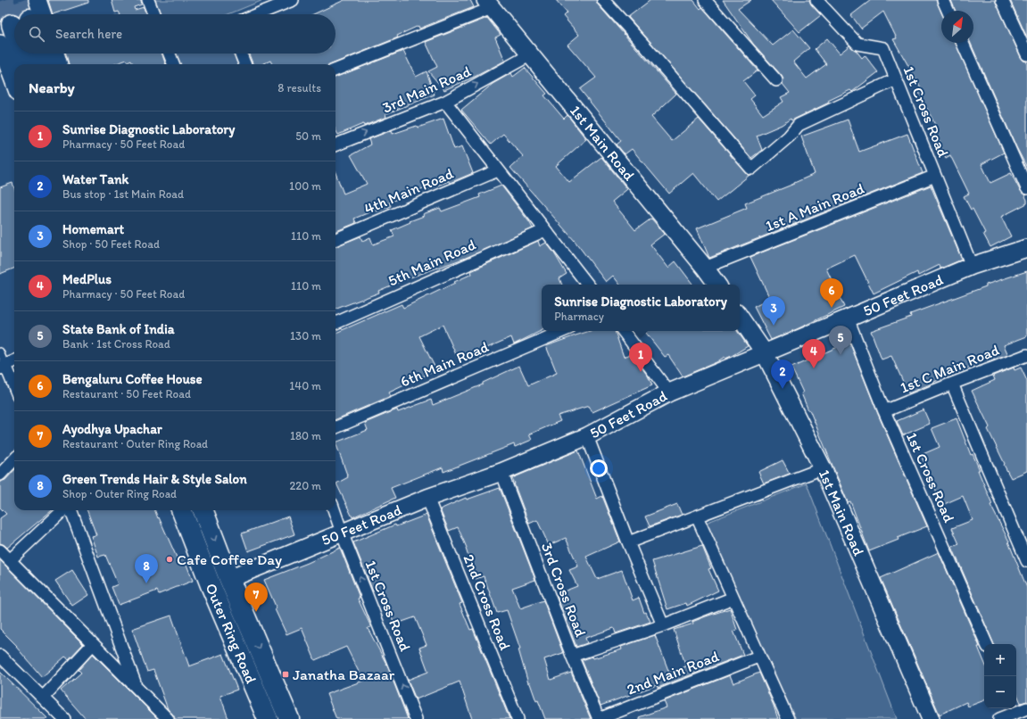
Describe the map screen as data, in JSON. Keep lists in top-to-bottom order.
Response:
{
  "streets": {
    "highway": ["Outer Ring Road"],
    "street": [
      "3rd Main Road",
      "1st Cross Road",
      "1st Main Road",
      "4th Main Road",
      "1st A Main Road",
      "5th Main Road",
      "50 Feet Road",
      "6th Main Road",
      "1st C Main Road",
      "3rd Cross Road",
      "2nd Cross Road",
      "2nd Main Road"
    ]
  },
  "crossings": [
    ["3rd Main Road", "1st Main Road"],
    ["1st Cross Road", "1st A Main Road"],
    ["1st Cross Road", "50 Feet Road"],
    ["1st Cross Road", "1st C Main Road"],
    ["1st Main Road", "1st A Main Road"],
    ["1st Main Road", "50 Feet Road"],
    ["50 Feet Road", "3rd Cross Road"],
    ["50 Feet Road", "2nd Cross Road"],
    ["50 Feet Road", "Outer Ring Road"],
    ["3rd Cross Road", "2nd Main Road"]
  ],
  "places": {
    "other": ["Cafe Coffee Day"],
    "transit": ["Janatha Bazaar"]
  },
  "north": "top right",
  "page": {
    "search": "Search here",
    "heading": ["Nearby", "8 results"],
    "list": [
      {
        "mark": "1",
        "name": "Sunrise Diagnostic Laboratory",
        "note": "Pharmacy · 50 Feet Road",
        "value": "50 m"
      },
      {
        "mark": "2",
        "name": "Water Tank",
        "note": "Bus stop · 1st Main Road",
        "value": "100 m"
      },
      {
        "mark": "3",
        "name": "Homemart",
        "note": "Shop · 50 Feet Road",
        "value": "110 m"
      },
      {
        "mark": "4",
        "name": "MedPlus",
        "note": "Pharmacy · 50 Feet Road",
        "value": "110 m"
      },
      {
        "mark": "5",
        "name": "State Bank of India",
        "note": "Bank · 1st Cross Road",
        "value": "130 m"
      },
      {
        "mark": "6",
        "name": "Bengaluru Coffee House",
        "note": "Restaurant · 50 Feet Road",
        "value": "140 m"
      },
      {
        "mark": "7",
        "name": "Ayodhya Upachar",
        "note": "Restaurant · Outer Ring Road",
        "value": "180 m"
      },
      {
        "mark": "8",
        "name": "Green Trends Hair & Style Salon",
        "note": "Shop · Outer Ring Road",
        "value": "220 m"
      }
    ],
    "pins": [
      "6",
      "3",
      "5",
      "4",
      "1",
      "2",
      "8",
      "7"
    ],
    "popup": ["Sunrise Diagnostic Laboratory", "Pharmacy"],
    "map_buttons": ["+", "−"]
  }
}
